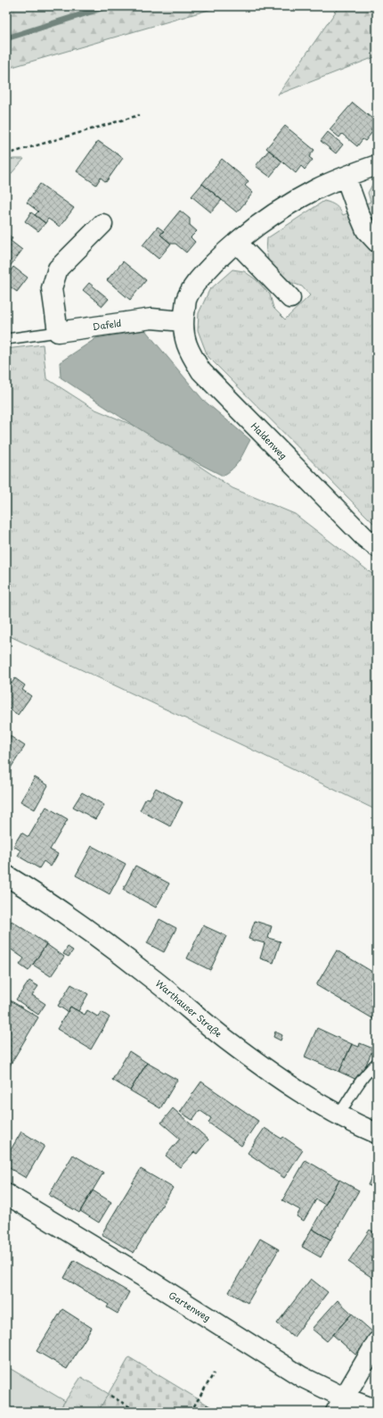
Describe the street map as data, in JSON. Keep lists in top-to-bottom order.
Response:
{
  "streets": {
    "street": [
      "Dafeld",
      "Haldenweg",
      "Warthauser Straße",
      "Gartenweg"
    ]
  },
  "crossings": [
    ["Dafeld", "Haldenweg"]
  ]
}
